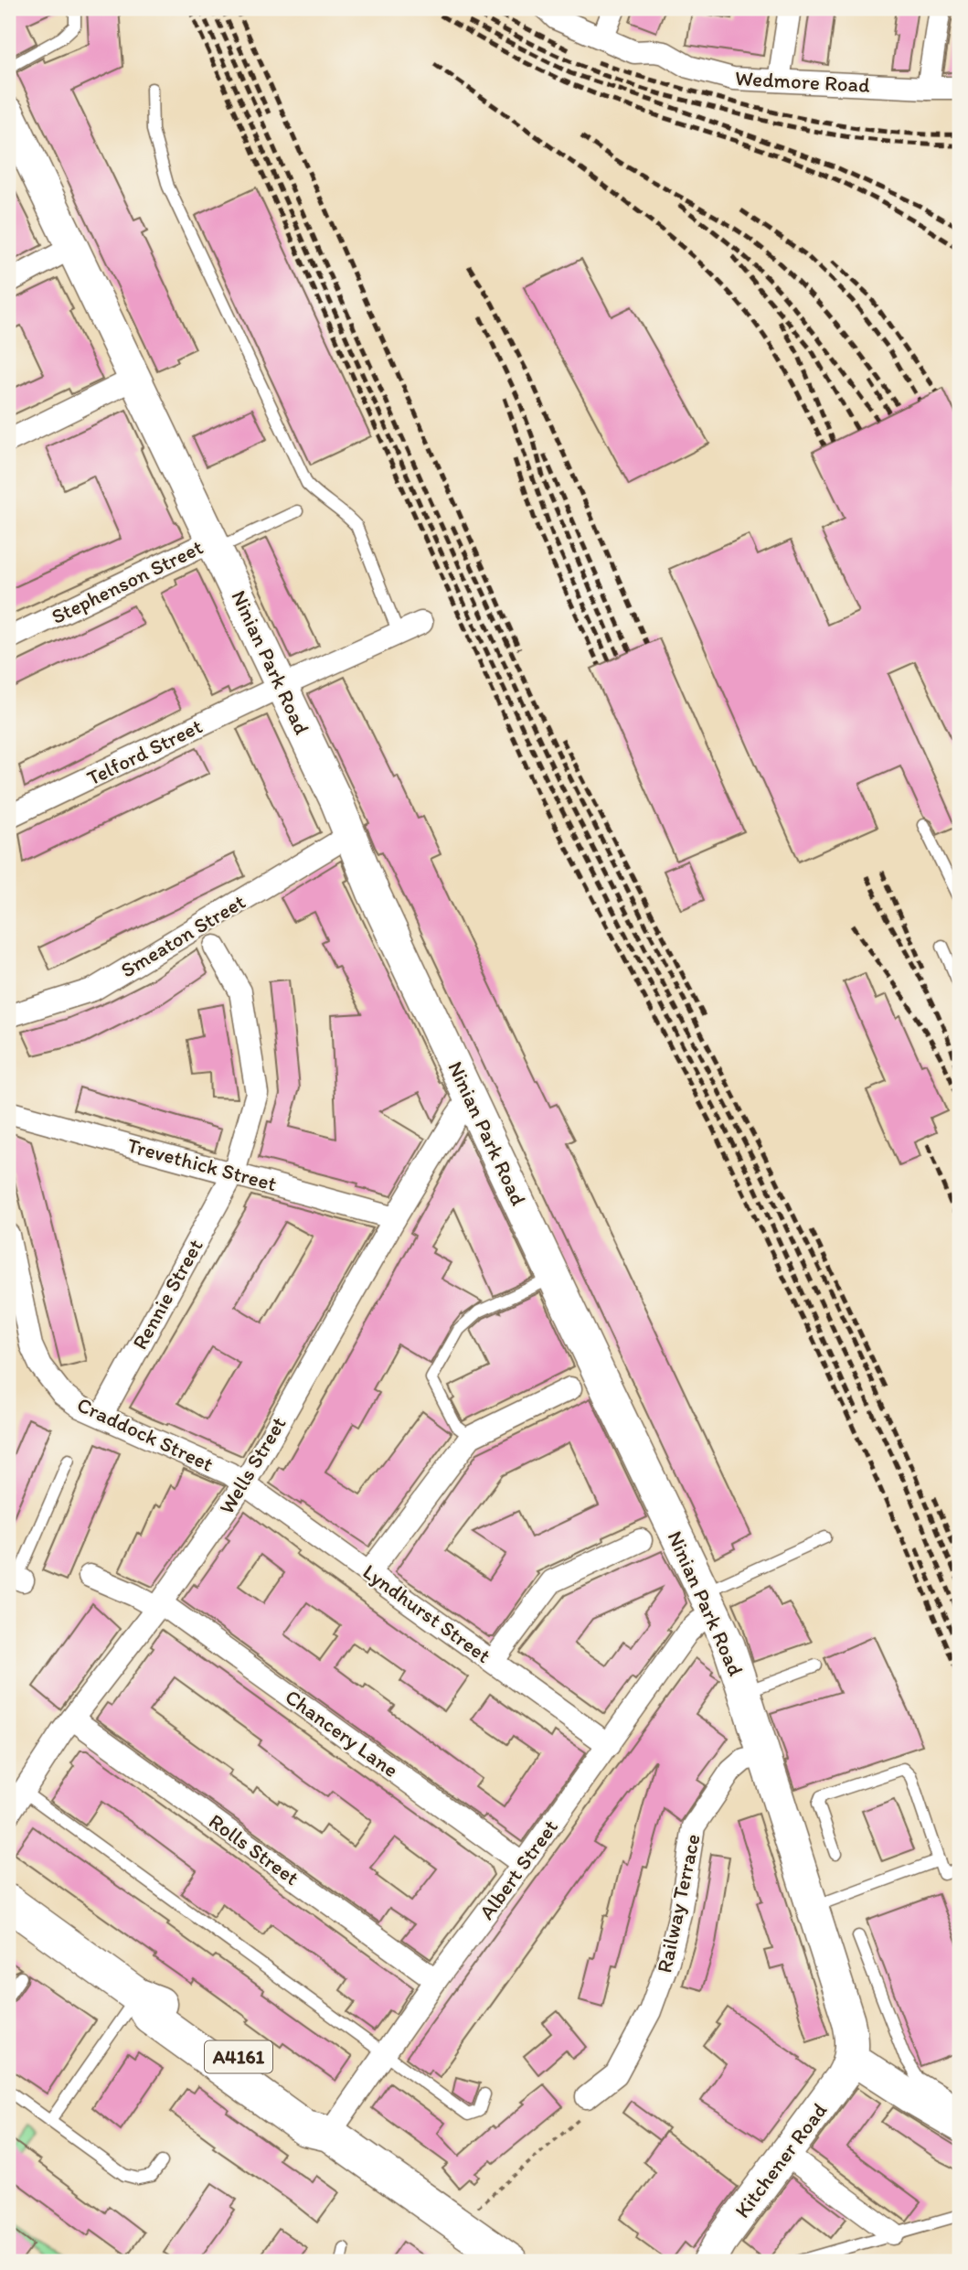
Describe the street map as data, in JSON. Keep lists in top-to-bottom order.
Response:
{
  "streets": {
    "main road": ["A4161"],
    "street": [
      "Wedmore Road",
      "Stephenson Street",
      "Ninian Park Road",
      "Telford Street",
      "Smeaton Street",
      "Trevethick Street",
      "Rennie Street",
      "Craddock Street",
      "Wells Street",
      "Lyndhurst Street",
      "Chancery Lane",
      "Rolls Street",
      "Albert Street",
      "Railway Terrace",
      "Kitchener Road"
    ]
  },
  "crossings": [
    ["Stephenson Street", "Ninian Park Road"],
    ["Ninian Park Road", "Telford Street"],
    ["Ninian Park Road", "Smeaton Street"],
    ["Ninian Park Road", "Wells Street"],
    ["Ninian Park Road", "Albert Street"],
    ["Ninian Park Road", "Railway Terrace"],
    ["Ninian Park Road", "Kitchener Road"],
    ["Trevethick Street", "Rennie Street"],
    ["Trevethick Street", "Wells Street"],
    ["Rennie Street", "Craddock Street"],
    ["Craddock Street", "Wells Street"],
    ["Craddock Street", "Lyndhurst Street"],
    ["Wells Street", "Lyndhurst Street"],
    ["Wells Street", "Chancery Lane"],
    ["Wells Street", "Rolls Street"],
    ["Lyndhurst Street", "Albert Street"],
    ["Chancery Lane", "Albert Street"],
    ["Rolls Street", "Albert Street"],
    ["Albert Street", "A4161"]
  ]
}
